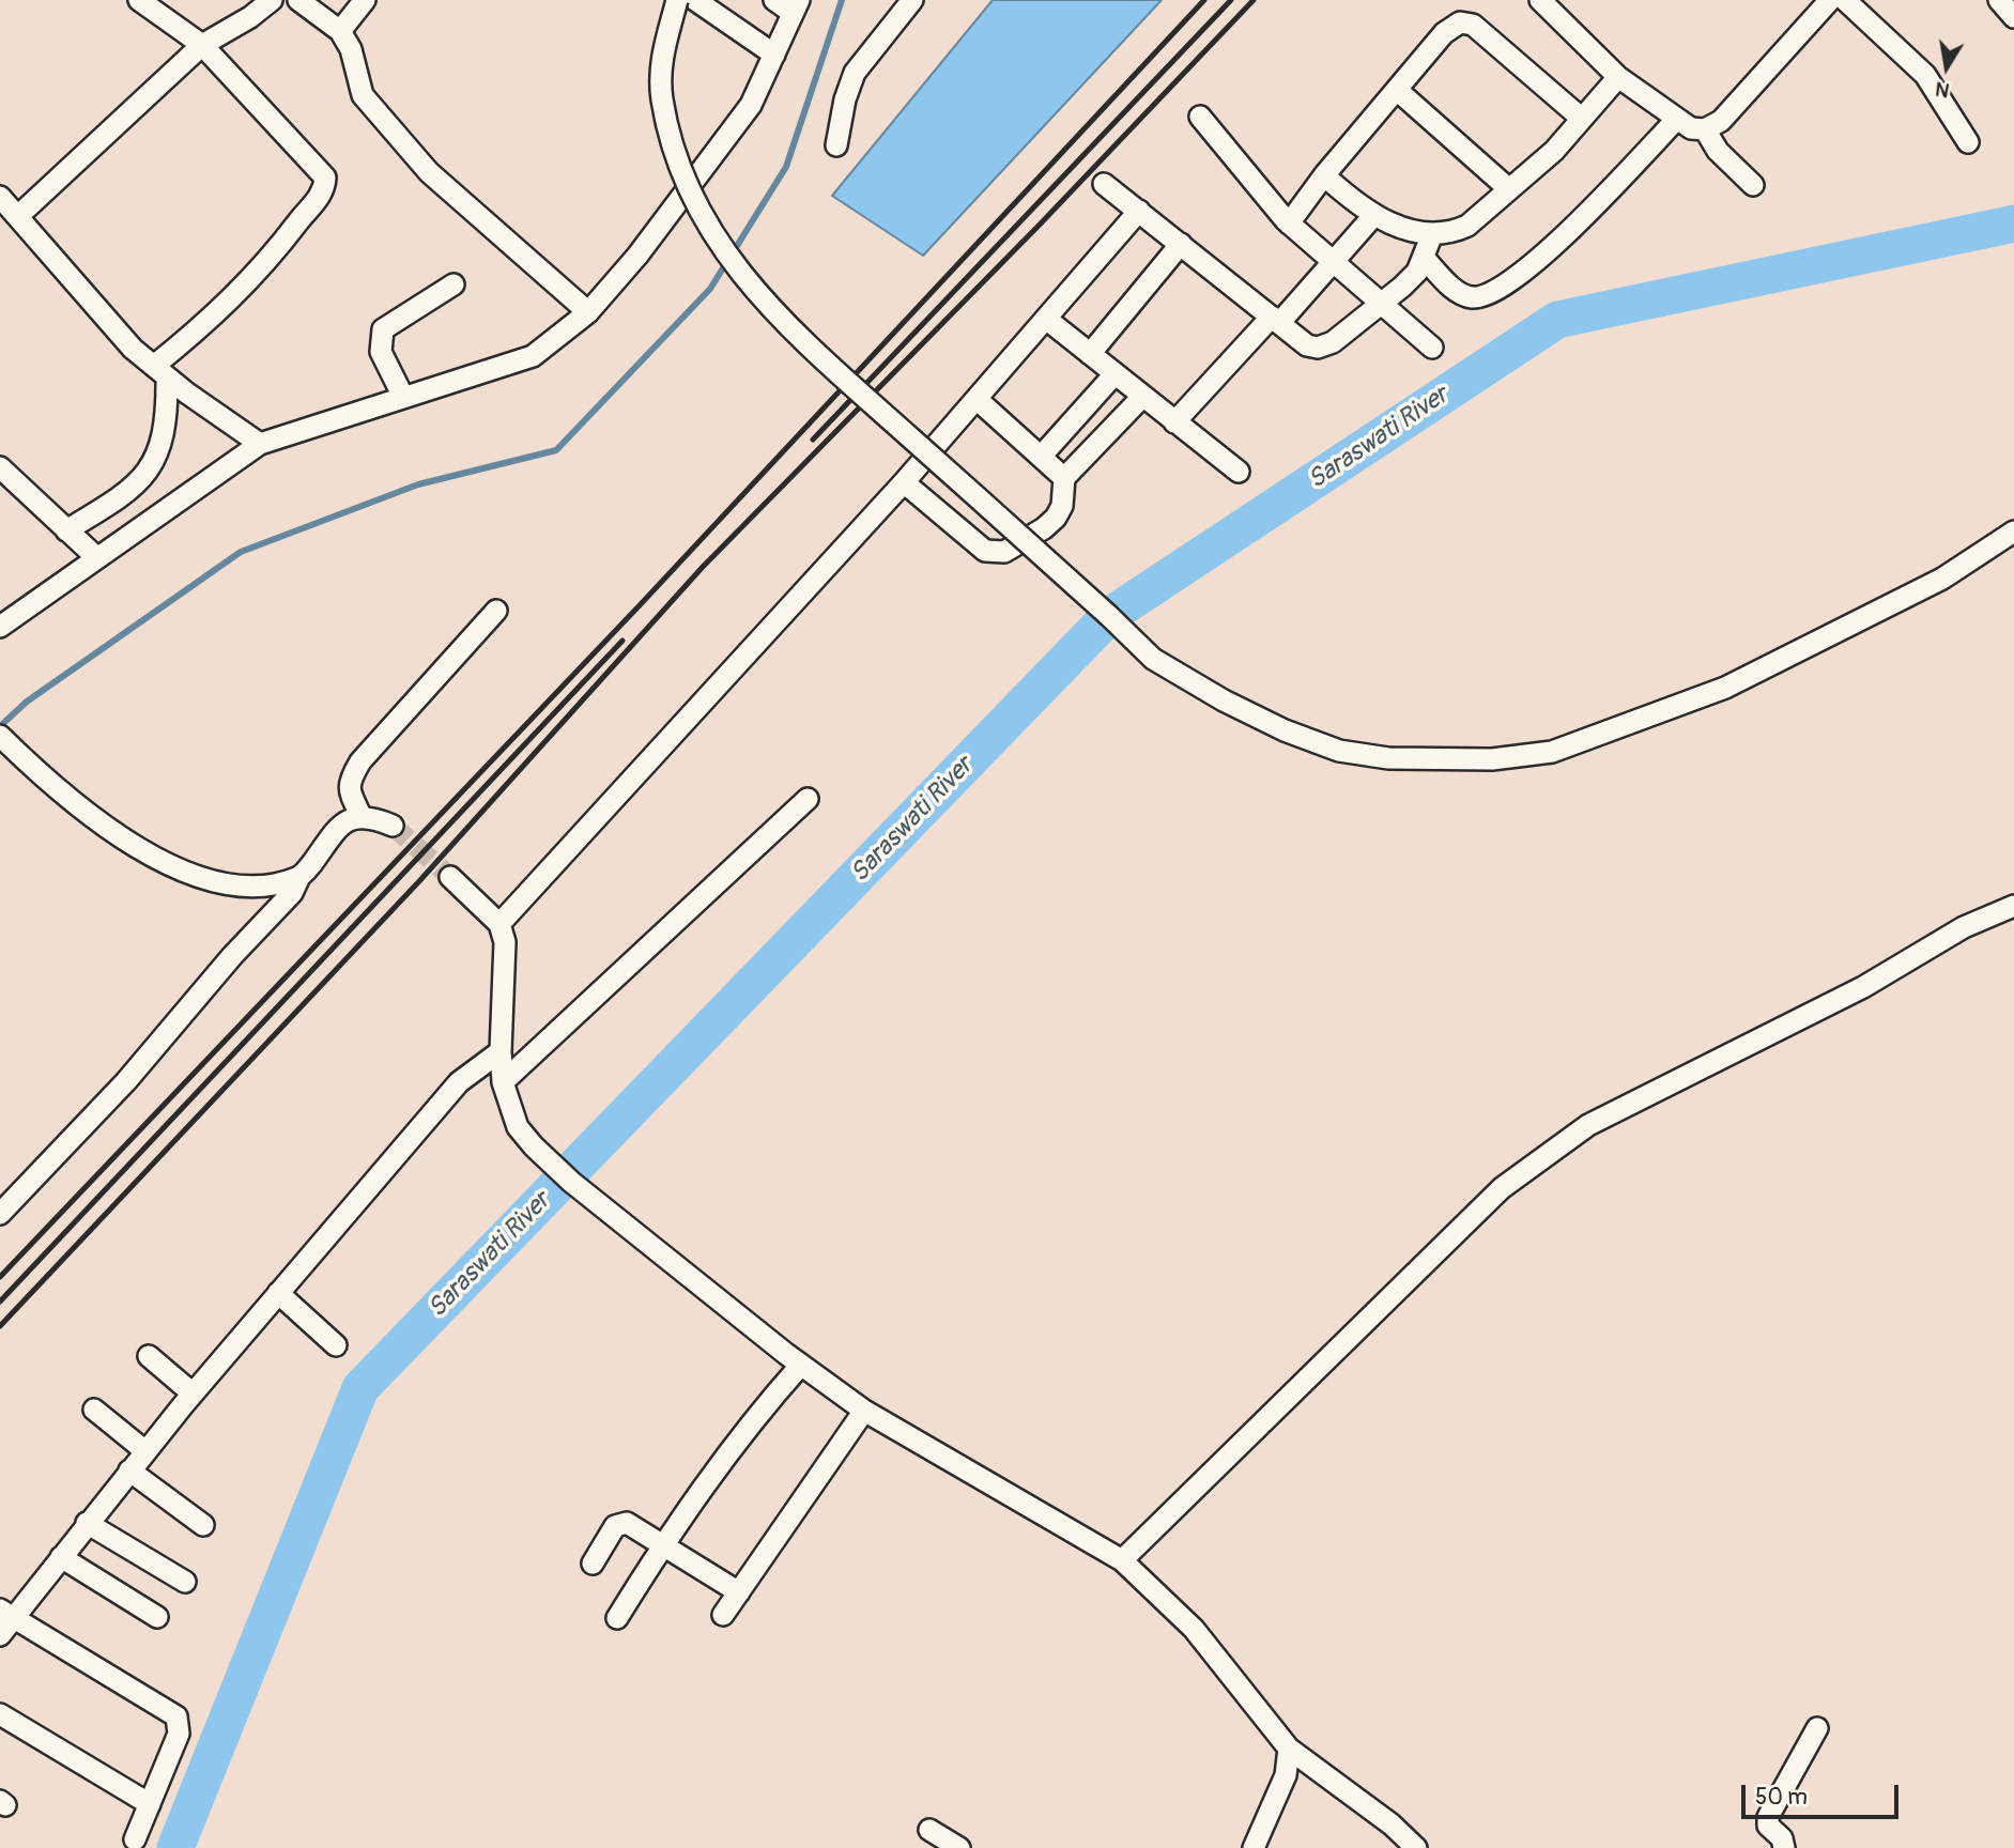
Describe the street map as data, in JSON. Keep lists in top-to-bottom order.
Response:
{
  "water": ["Saraswati River"],
  "scale_bar": "50 m",
  "north": "bottom"
}
